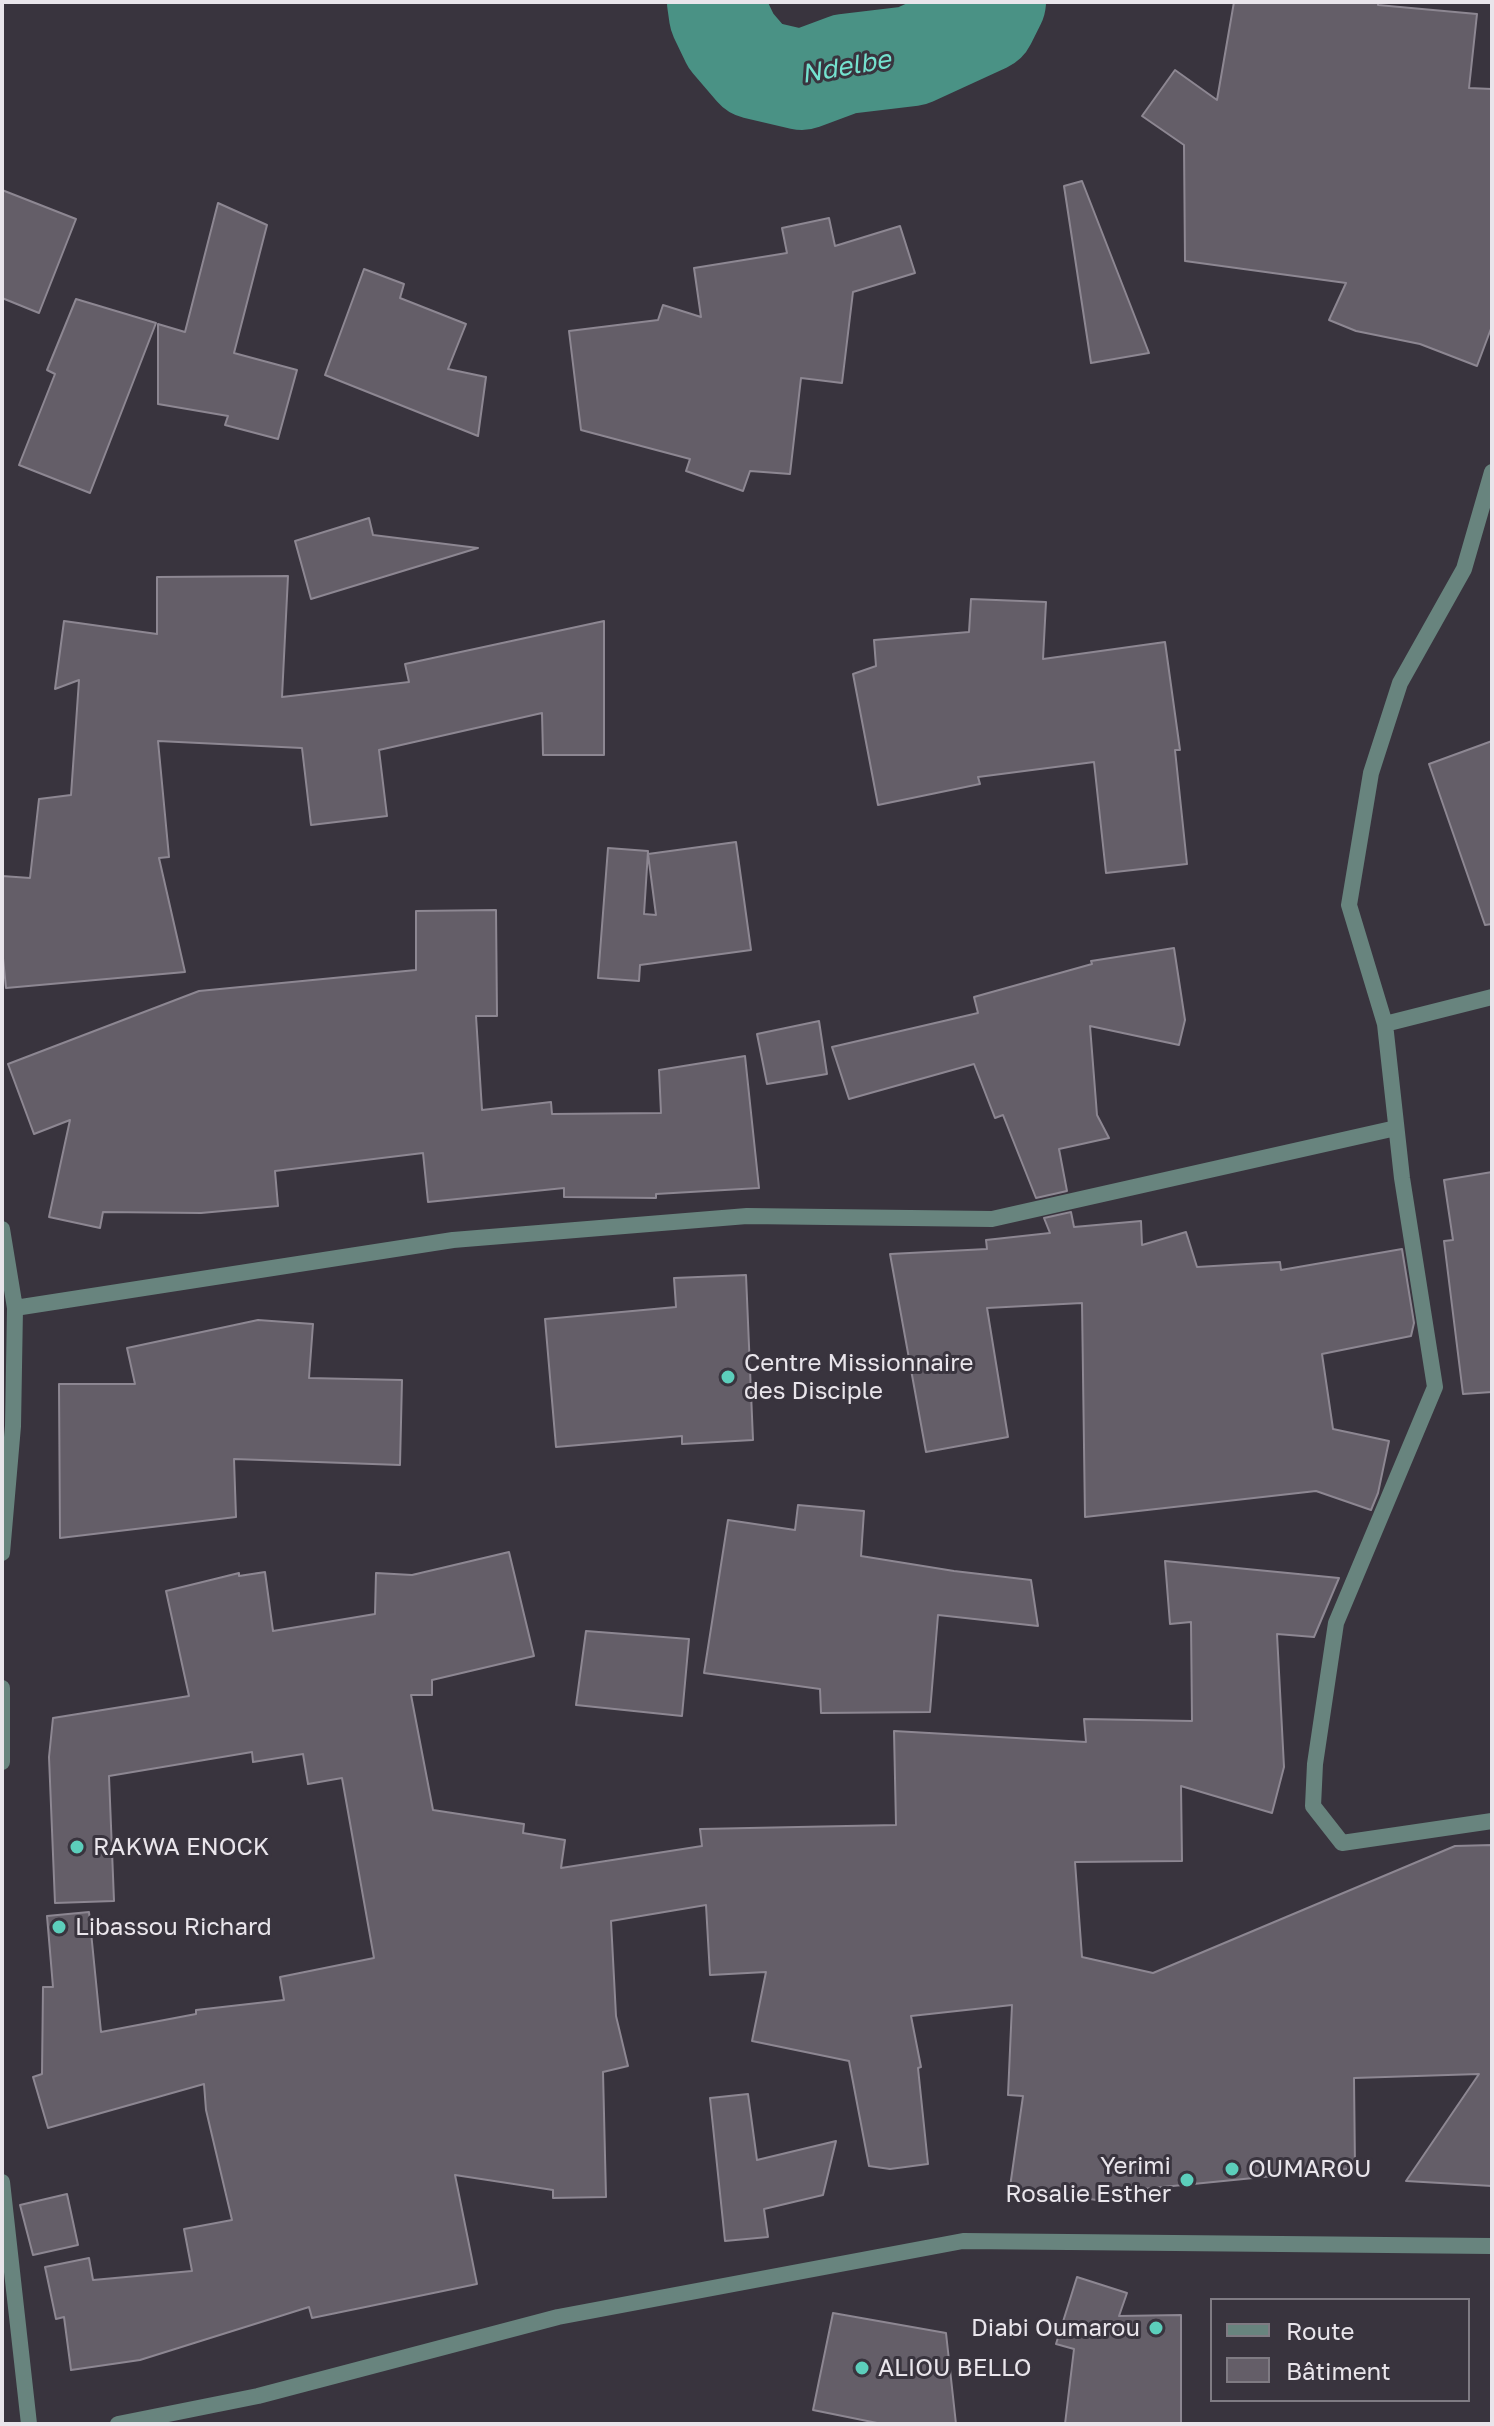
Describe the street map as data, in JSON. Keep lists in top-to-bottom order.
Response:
{
  "water": ["Ndelbe"],
  "places": [
    "Centre Missionnaire des Disciple",
    "RAKWA ENOCK",
    "Libassou Richard",
    "OUMAROU",
    "Yerimi Rosalie Esther",
    "Diabi Oumarou",
    "ALIOU BELLO"
  ],
  "legend": ["Route", "Bâtiment"]
}
